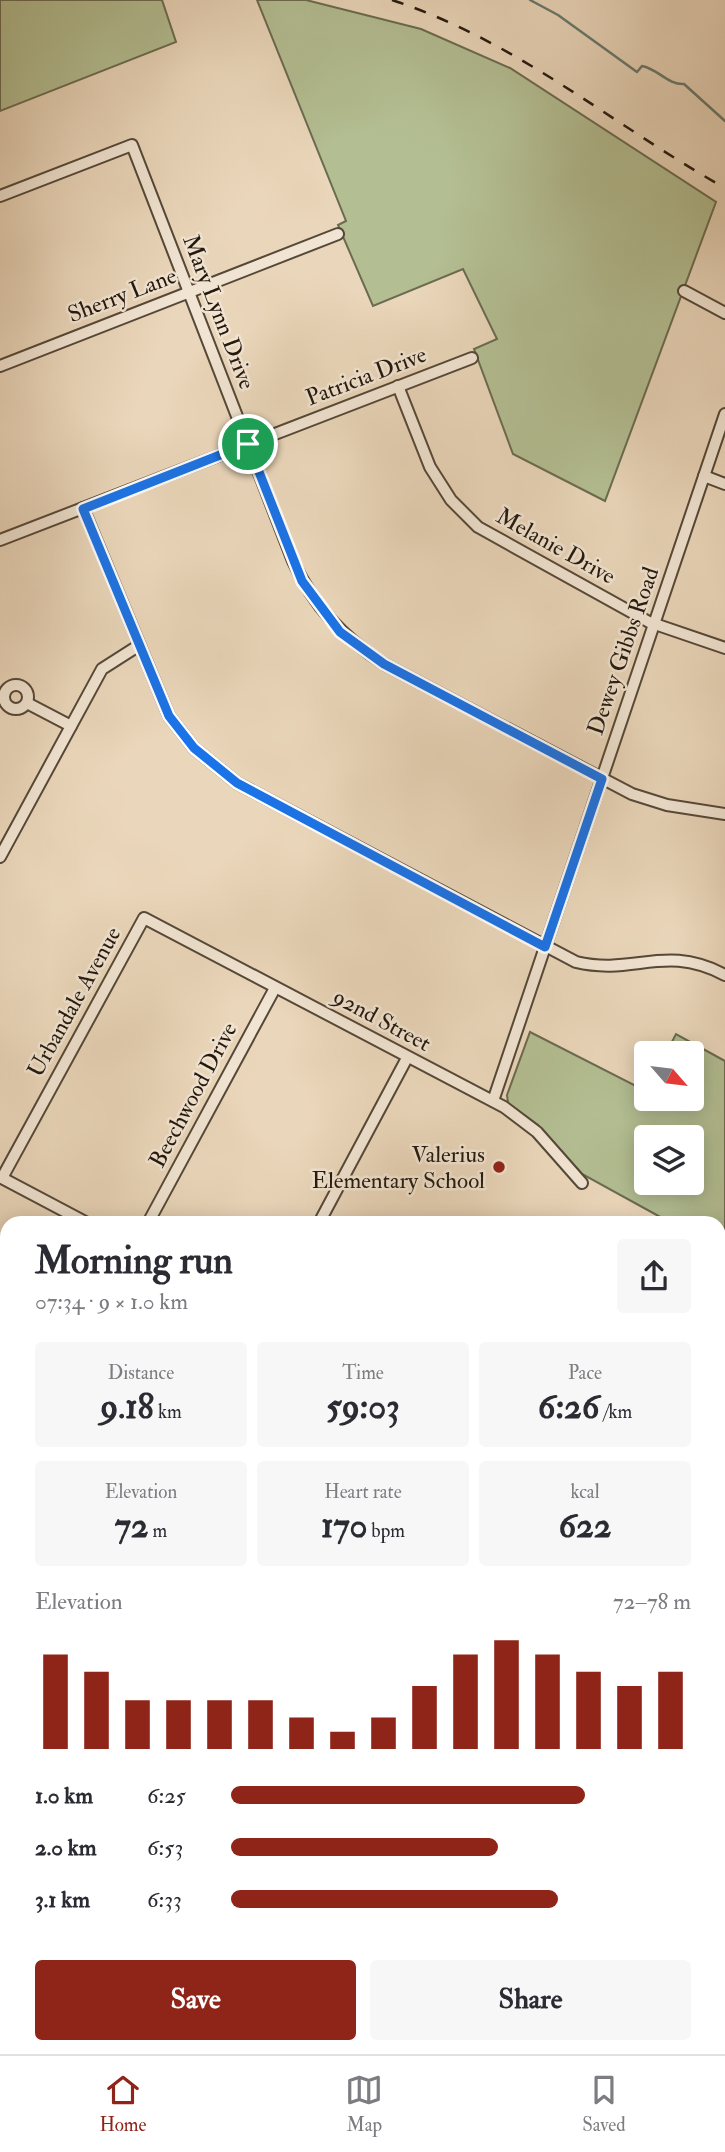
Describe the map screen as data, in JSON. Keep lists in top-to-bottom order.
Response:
{
  "streets": {
    "street": [
      "Sherry Lane",
      "Mary Lynn Drive",
      "Patricia Drive",
      "Melanie Drive",
      "Dewey Gibbs Road",
      "Urbandale Avenue",
      "92nd Street",
      "Beechwood Drive"
    ]
  },
  "crossings": [
    ["Sherry Lane", "Mary Lynn Drive"],
    ["Mary Lynn Drive", "Patricia Drive"],
    ["Mary Lynn Drive", "Dewey Gibbs Road"],
    ["Patricia Drive", "Melanie Drive"],
    ["Melanie Drive", "Dewey Gibbs Road"],
    ["Dewey Gibbs Road", "92nd Street"],
    ["Urbandale Avenue", "92nd Street"],
    ["92nd Street", "Beechwood Drive"]
  ],
  "places": ["Valerius Elementary School"],
  "north": "bottom right",
  "page": {
    "heading": ["Morning run", "07:34 · 9 × 1.0 km"],
    "stats": [
      ["Distance", "9.18 km"],
      ["Time", "59:03"],
      ["Pace", "6:26 /km"],
      ["Elevation", "72 m"],
      ["Heart rate", "170 bpm"],
      ["kcal", "622"]
    ],
    "chart": ["Elevation", "72–78 m"],
    "list": [
      {
        "name": "1.0 km",
        "note": "6:25"
      },
      {
        "name": "2.0 km",
        "note": "6:53"
      },
      {
        "name": "3.1 km",
        "note": "6:33"
      }
    ],
    "buttons": ["Save", "Share"],
    "tabs": ["Home", "Map", "Saved"]
  }
}
